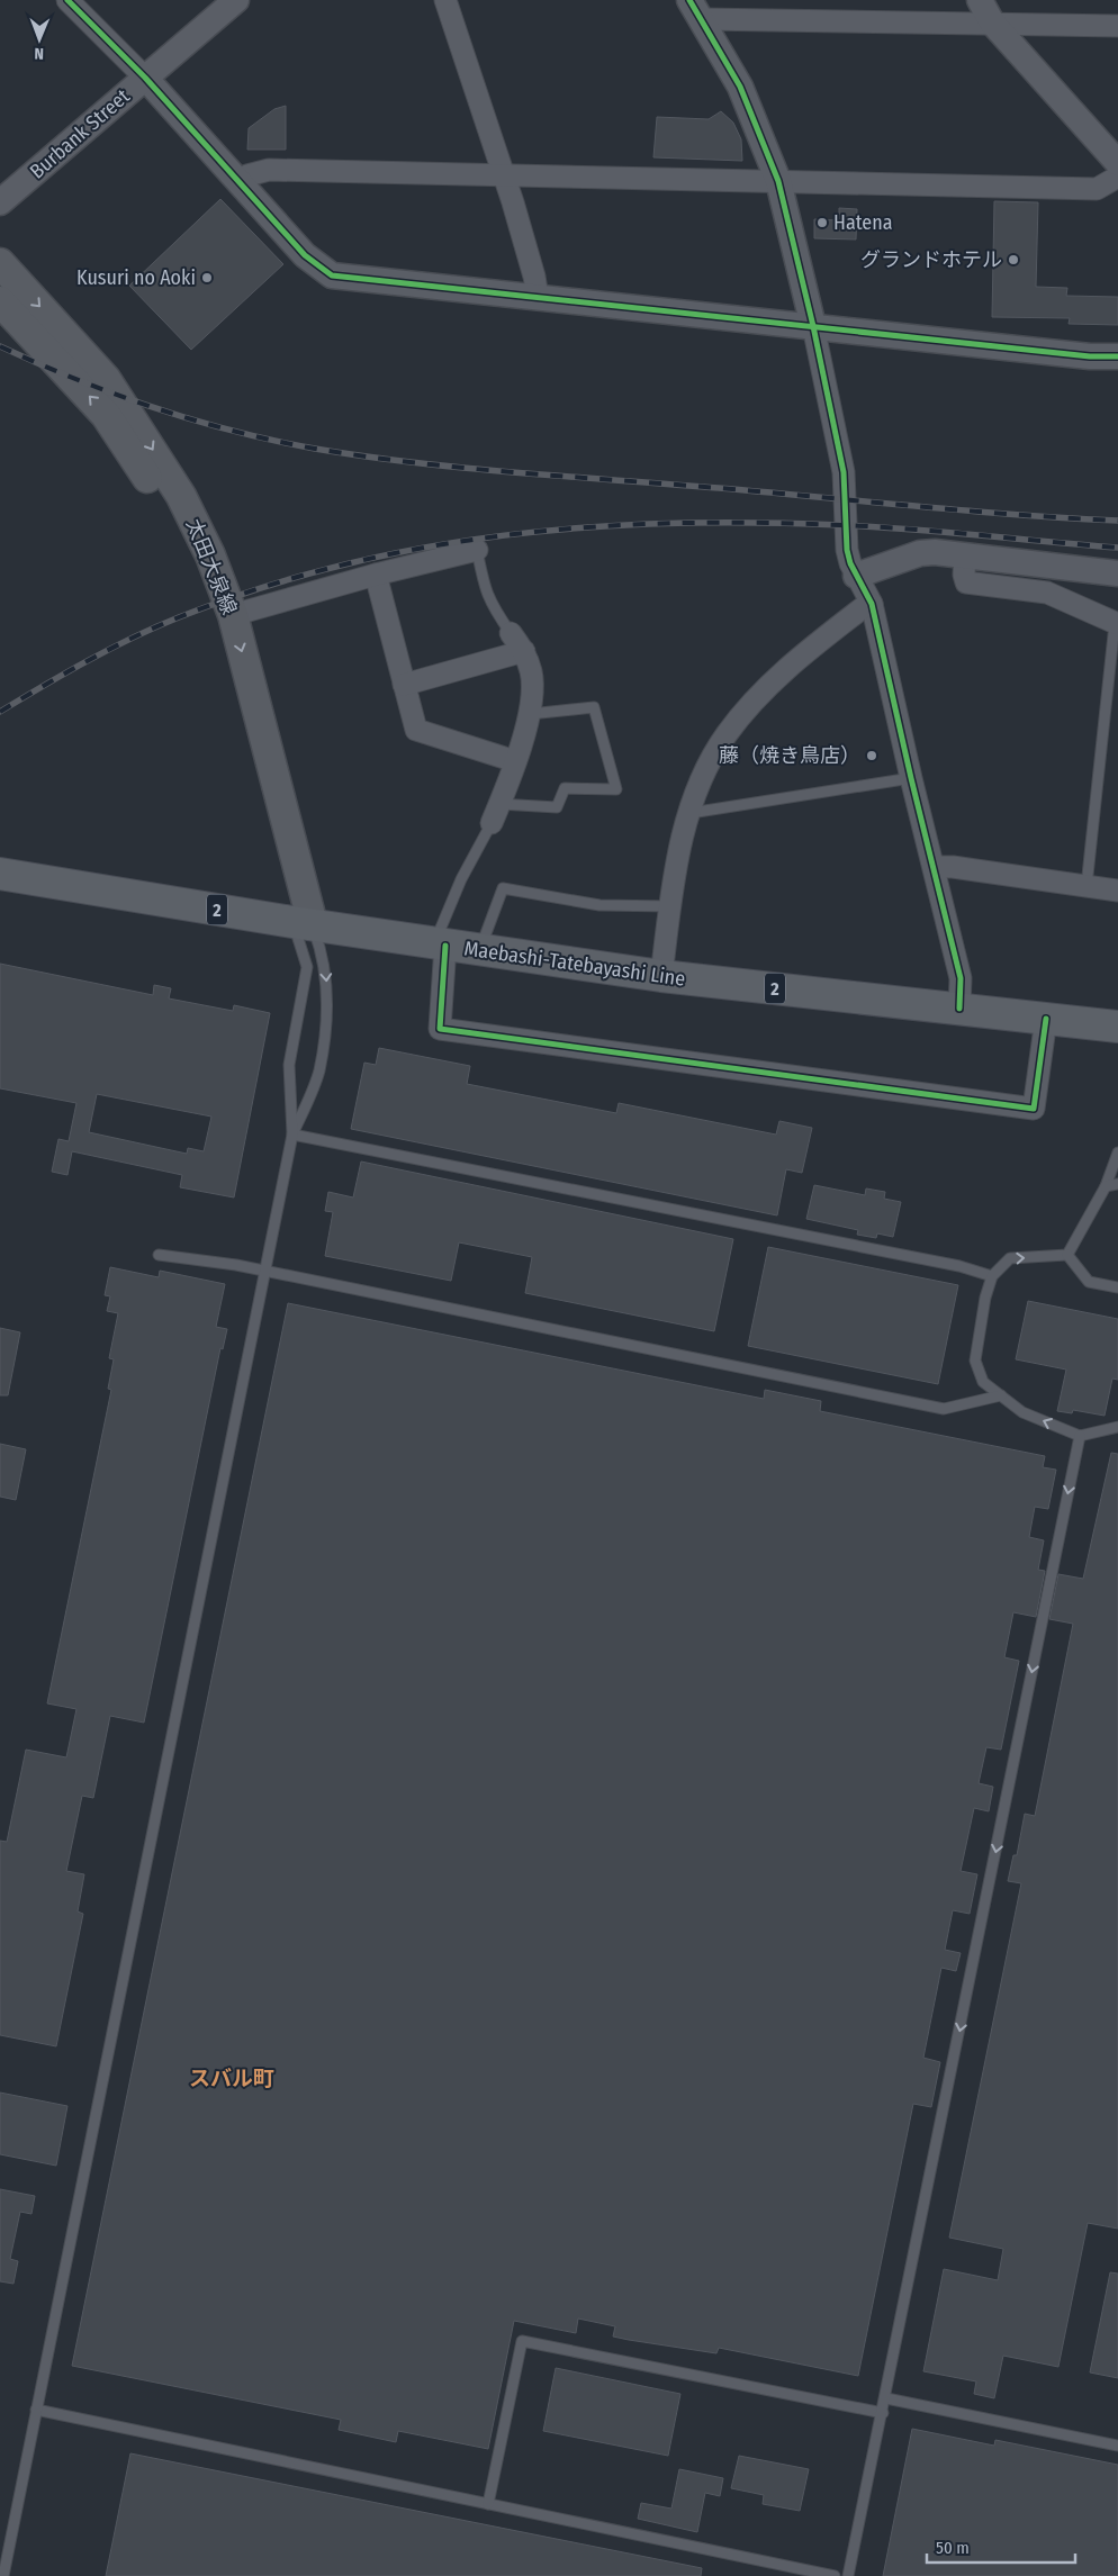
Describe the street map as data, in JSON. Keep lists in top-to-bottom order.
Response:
{
  "streets": {
    "main road": ["太田大泉線", "2", "Maebashi-Tatebayashi Line"],
    "street": ["Burbank Street"]
  },
  "crossings": [
    ["太田大泉線", "Maebashi-Tatebayashi Line"]
  ],
  "districts": ["スバル町"],
  "places": [
    "Hatena",
    "グランドホテル",
    "Kusuri no Aoki",
    "藤（焼き鳥店）"
  ],
  "scale_bar": "50 m",
  "north": "bottom"
}
